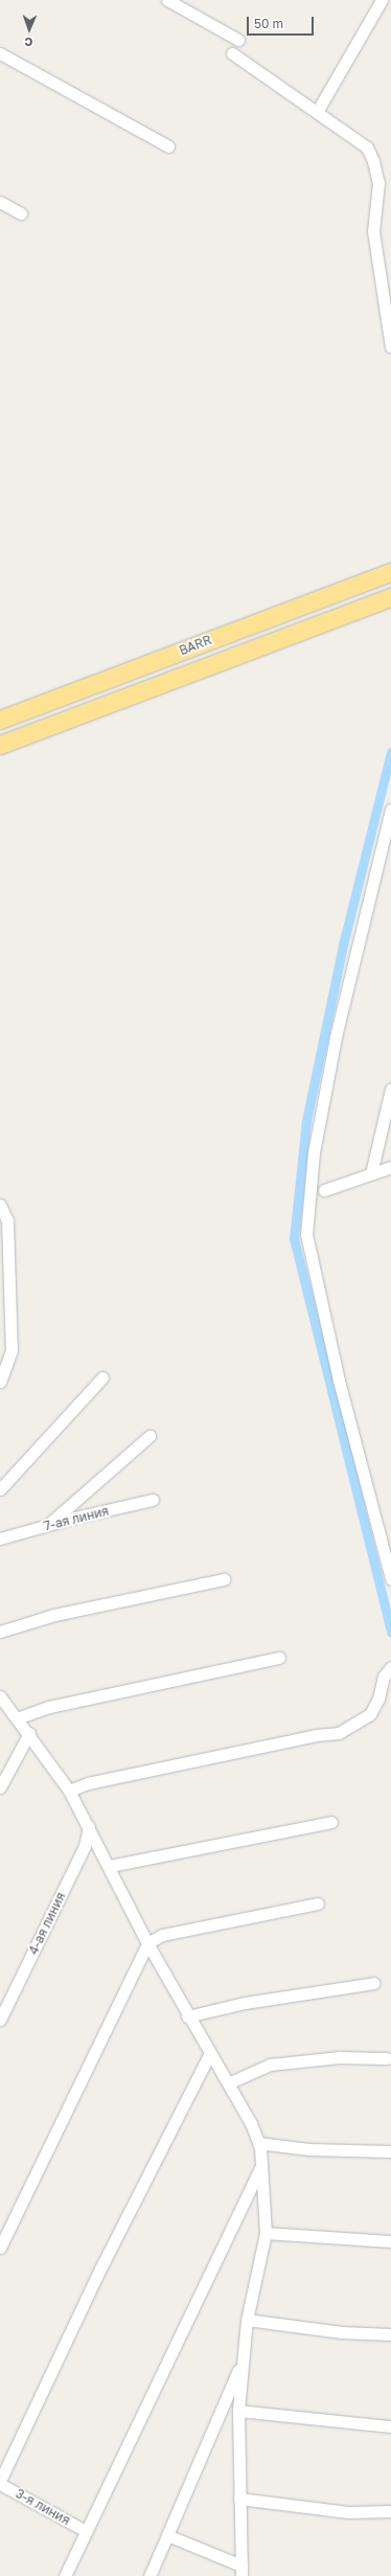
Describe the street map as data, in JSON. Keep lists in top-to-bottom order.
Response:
{
  "streets": {
    "highway": ["BARR"],
    "street": ["7-ая линия", "4-ая линия", "3-я линия"]
  },
  "scale_bar": "50 m",
  "north": "bottom"
}
